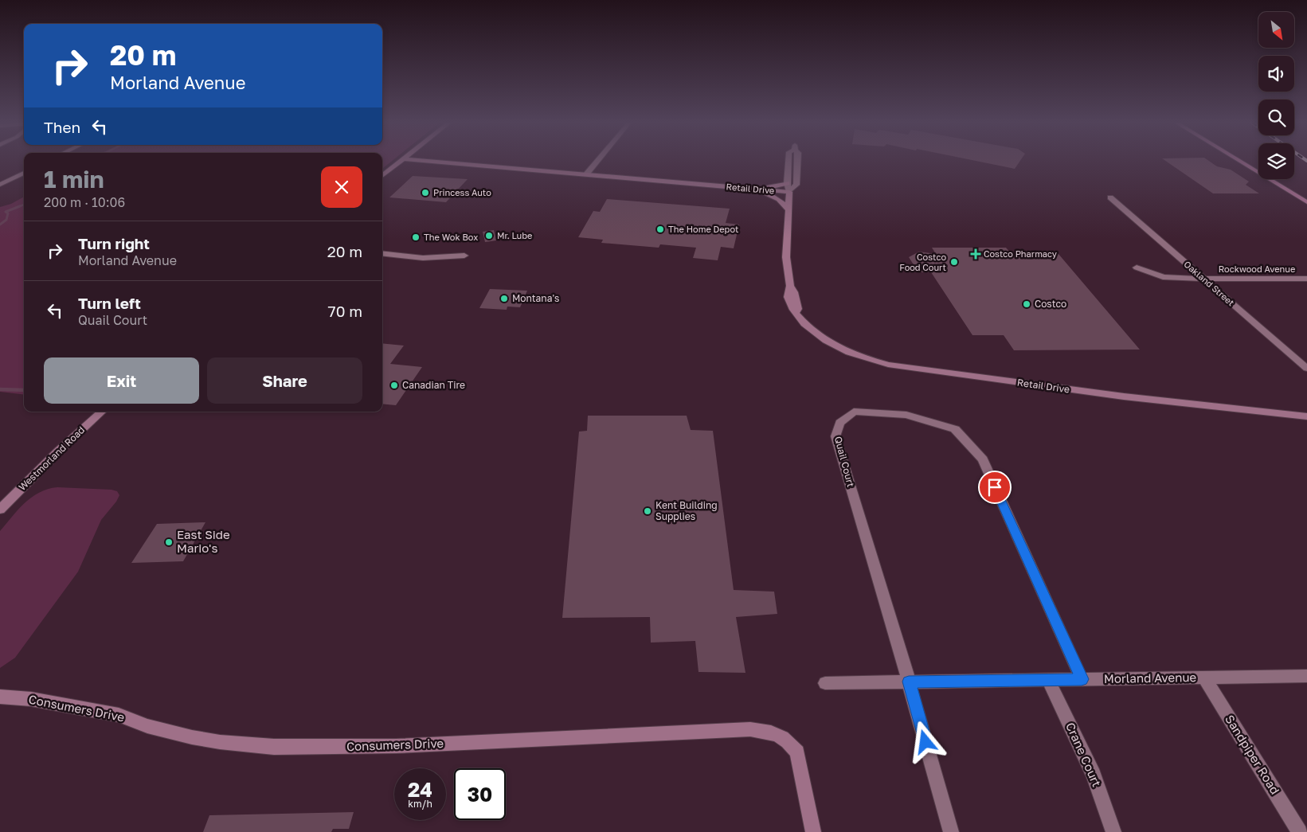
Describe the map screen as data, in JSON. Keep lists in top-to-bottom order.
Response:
{
  "streets": {
    "street": [
      "Retail Drive",
      "Rockwood Avenue",
      "Oakland Street",
      "Westmorland Road",
      "Quail Court",
      "Morland Avenue",
      "Consumers Drive",
      "Crane Court",
      "Sandpiper Road"
    ]
  },
  "crossings": [
    ["Rockwood Avenue", "Oakland Street"],
    ["Quail Court", "Morland Avenue"],
    ["Morland Avenue", "Crane Court"],
    ["Morland Avenue", "Sandpiper Road"]
  ],
  "places": {
    "other": [
      "Princess Auto",
      "The Home Depot",
      "Mr. Lube",
      "The Wok Box",
      "Costco Food Court",
      "Montana's",
      "Costco",
      "Canadian Tire",
      "Kent Building Supplies",
      "East Side Mario's"
    ],
    "health": ["Costco Pharmacy"]
  },
  "north": "bottom right",
  "page": {
    "turn": ["20 m", "Morland Avenue"],
    "then": "Then",
    "heading": ["1 min", "200 m · 10:06"],
    "list": [
      {
        "name": "Turn right",
        "note": "Morland Avenue",
        "value": "20 m"
      },
      {
        "name": "Turn left",
        "note": "Quail Court",
        "value": "70 m"
      }
    ],
    "buttons": ["Exit", "Share"],
    "speed": "24 km/h",
    "limit": "30"
  }
}
